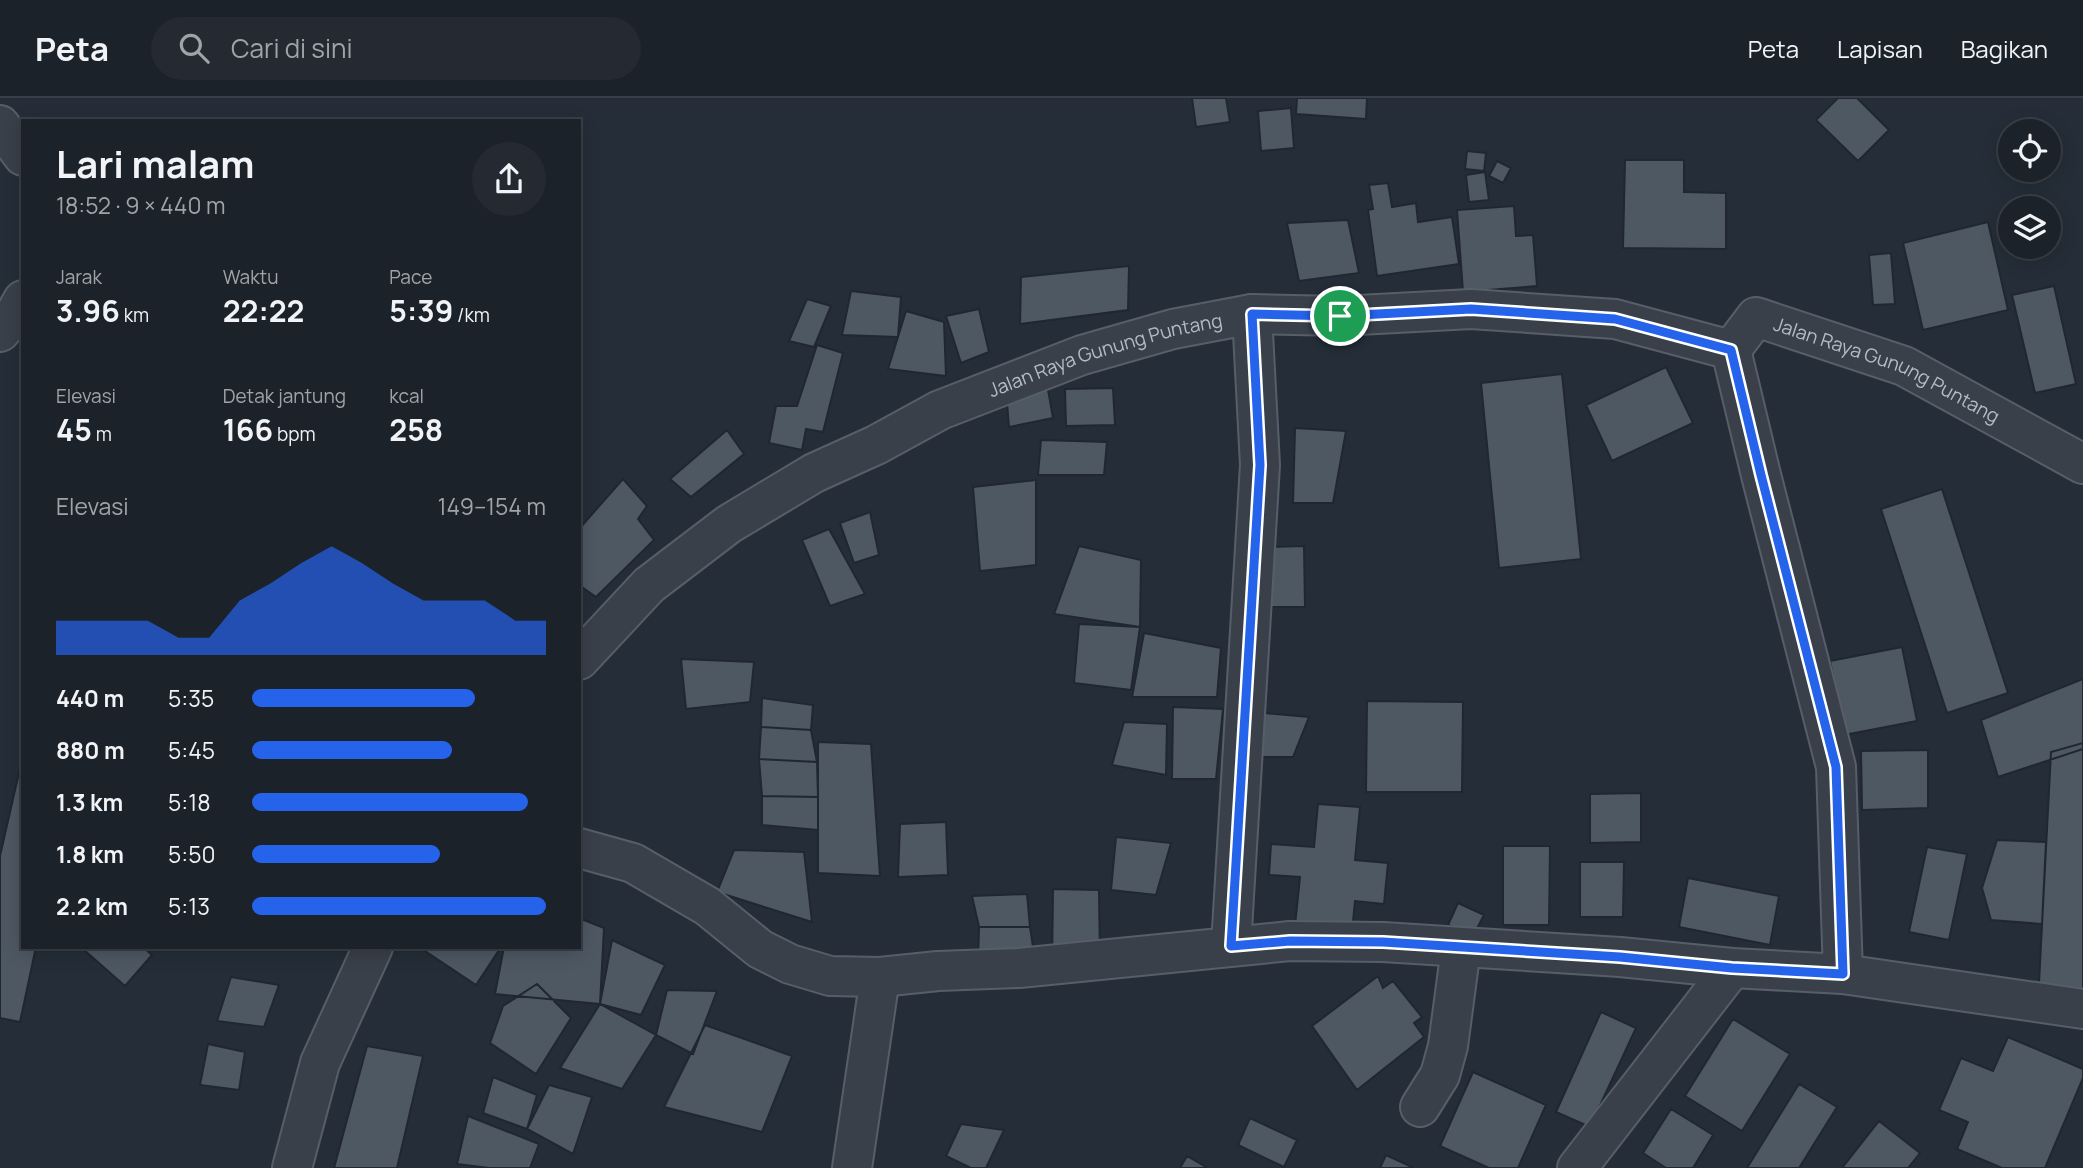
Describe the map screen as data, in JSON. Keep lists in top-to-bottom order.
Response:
{
  "streets": {
    "street": ["Jalan Raya Gunung Puntang"]
  },
  "page": {
    "header": "Peta",
    "search": "Cari di sini",
    "nav": ["Peta", "Lapisan", "Bagikan"],
    "heading": ["Lari malam", "18:52 · 9 × 440 m"],
    "stats": [
      ["Jarak", "3.96 km"],
      ["Waktu", "22:22"],
      ["Pace", "5:39 /km"],
      ["Elevasi", "45 m"],
      ["Detak jantung", "166 bpm"],
      ["kcal", "258"]
    ],
    "chart": ["Elevasi", "149–154 m"],
    "list": [
      {
        "name": "440 m",
        "note": "5:35"
      },
      {
        "name": "880 m",
        "note": "5:45"
      },
      {
        "name": "1.3 km",
        "note": "5:18"
      },
      {
        "name": "1.8 km",
        "note": "5:50"
      },
      {
        "name": "2.2 km",
        "note": "5:13"
      }
    ]
  }
}
